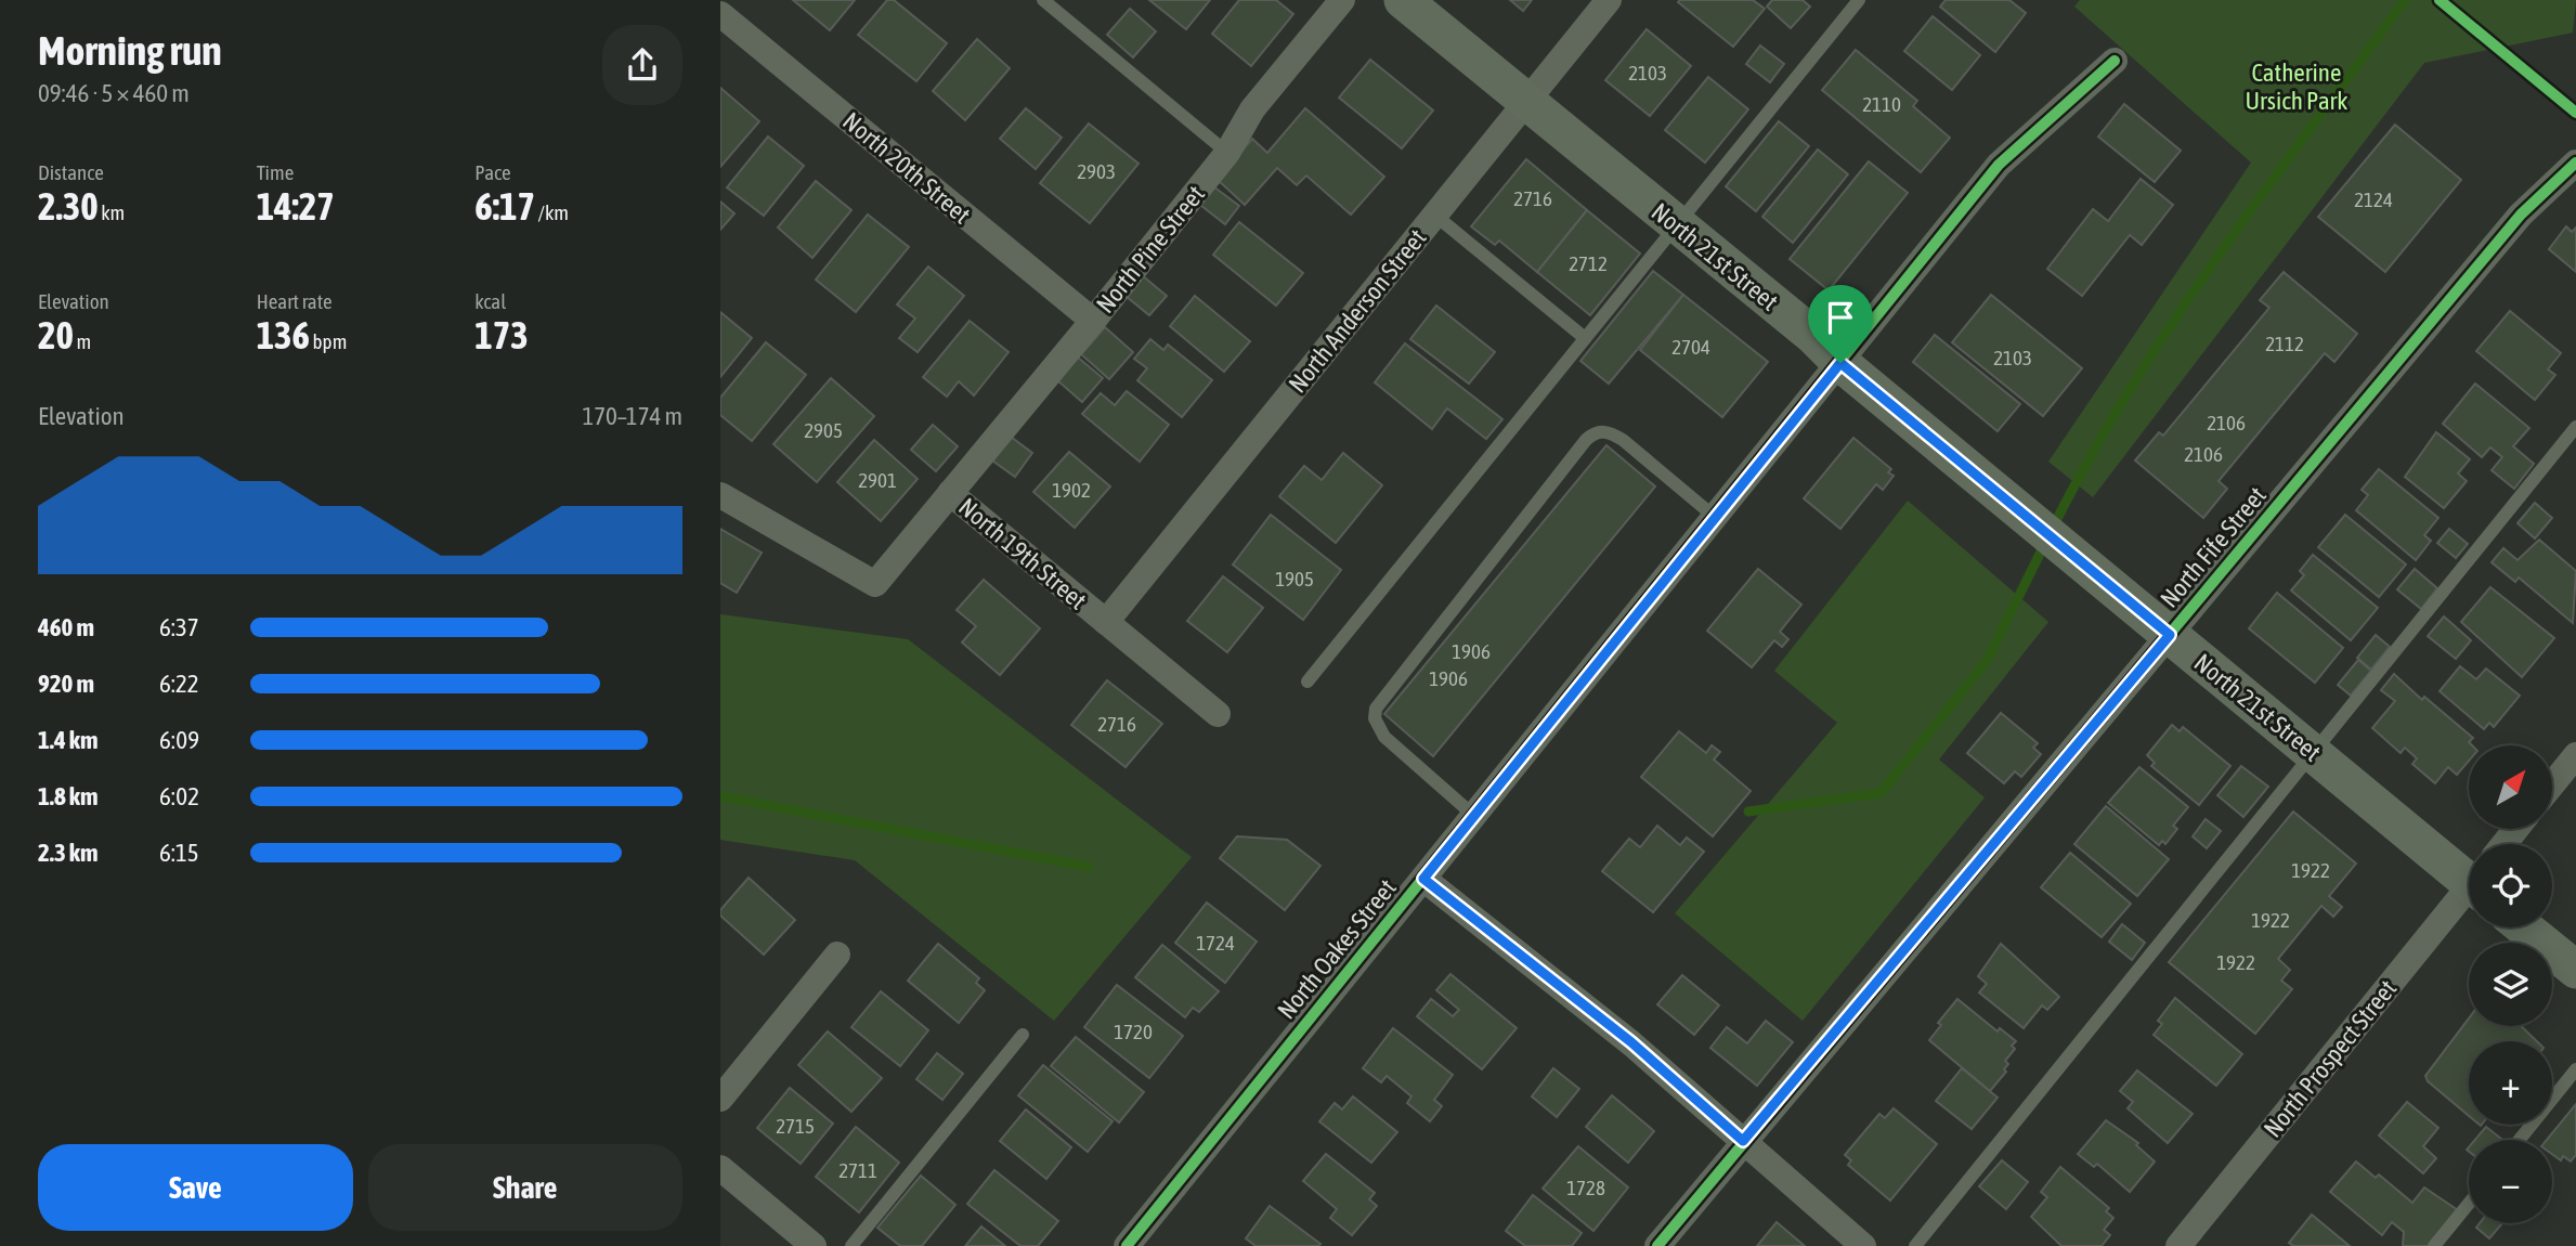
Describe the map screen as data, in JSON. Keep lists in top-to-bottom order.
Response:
{
  "streets": {
    "main road": ["North 21st Street"],
    "street": [
      "North 20th Street",
      "North Pine Street",
      "North Anderson Street",
      "North Fife Street",
      "North 19th Street",
      "North Oakes Street",
      "North Prospect Street"
    ]
  },
  "crossings": [
    ["North 20th Street", "North Pine Street"],
    ["North Pine Street", "North 19th Street"],
    ["North 21st Street", "North Anderson Street"],
    ["North 21st Street", "North Fife Street"],
    ["North 21st Street", "North Oakes Street"],
    ["North Anderson Street", "North 19th Street"]
  ],
  "parks": ["Catherine Ursich Park"],
  "house_numbers": [
    "2103",
    "2110",
    "2903",
    "2716",
    "2124",
    "2712",
    "2112",
    "2704",
    "2103",
    "2106",
    "2905",
    "2106",
    "2901",
    "1902",
    "1905",
    "1906",
    "1906",
    "2716",
    "1922",
    "1922",
    "1724",
    "1922",
    "1720",
    "2715",
    "2711",
    "1728"
  ],
  "north": "top right",
  "page": {
    "heading": ["Morning run", "09:46 · 5 × 460 m"],
    "stats": [
      ["Distance", "2.30 km"],
      ["Time", "14:27"],
      ["Pace", "6:17 /km"],
      ["Elevation", "20 m"],
      ["Heart rate", "136 bpm"],
      ["kcal", "173"]
    ],
    "chart": ["Elevation", "170–174 m"],
    "list": [
      {
        "name": "460 m",
        "note": "6:37"
      },
      {
        "name": "920 m",
        "note": "6:22"
      },
      {
        "name": "1.4 km",
        "note": "6:09"
      },
      {
        "name": "1.8 km",
        "note": "6:02"
      },
      {
        "name": "2.3 km",
        "note": "6:15"
      }
    ],
    "map_buttons": ["+", "−"],
    "buttons": ["Save", "Share"]
  }
}
